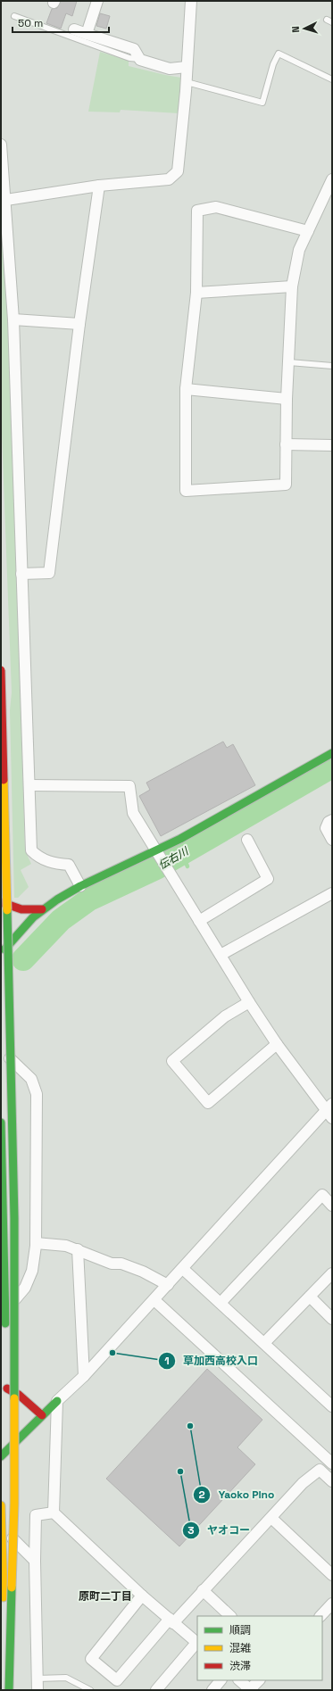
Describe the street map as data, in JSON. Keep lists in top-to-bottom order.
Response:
{
  "districts": ["原町二丁目"],
  "water": ["伝右川"],
  "places": ["草加西高校入口", "Yaoko Pino", "ヤオコー"],
  "legend": ["順調", "混雑", "渋滞"],
  "scale_bar": "50 m",
  "north": "left"
}
